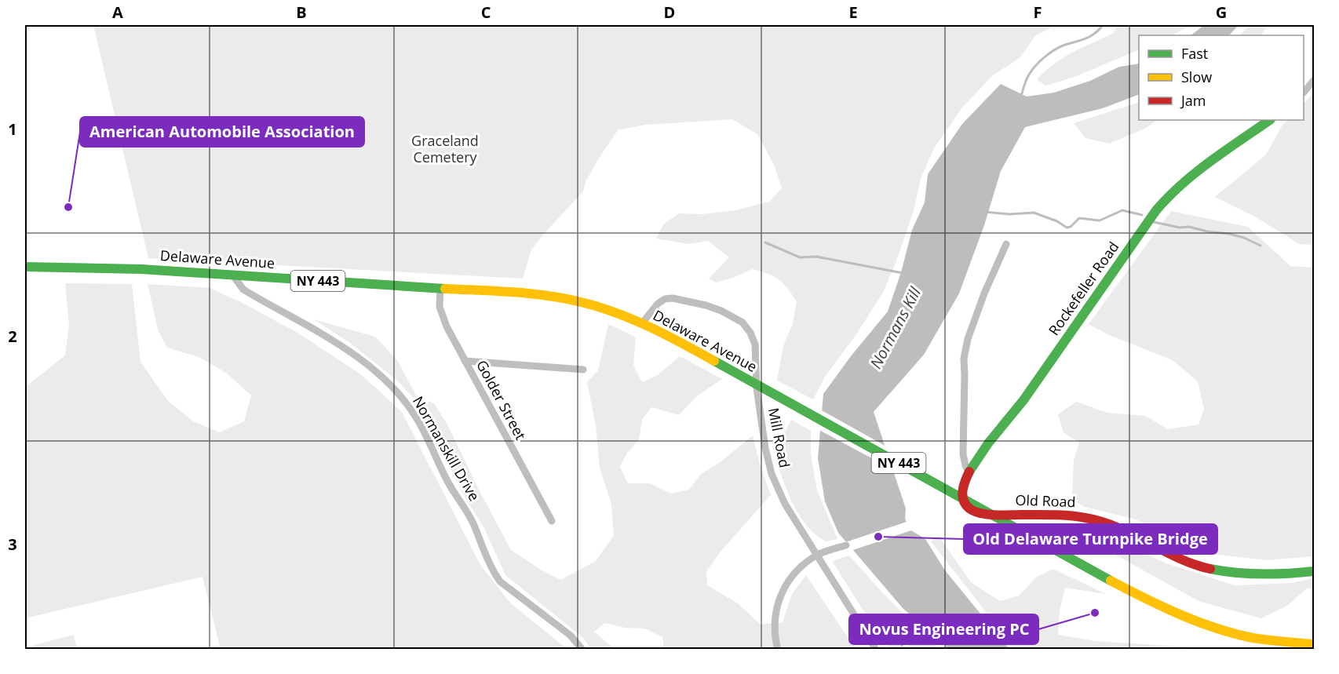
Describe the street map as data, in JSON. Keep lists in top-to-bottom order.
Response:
{
  "streets": {
    "main road": [
      "Delaware Avenue",
      "NY 443",
      "Rockefeller Road",
      "Old Road"
    ],
    "street": ["Golder Street", "Mill Road", "Normanskill Drive"]
  },
  "crossings": [
    ["Delaware Avenue", "Golder Street"],
    ["Delaware Avenue", "Mill Road"],
    ["Delaware Avenue", "Normanskill Drive"],
    ["Rockefeller Road", "Old Road"]
  ],
  "water": ["Normans Kill"],
  "parks": ["Graceland Cemetery"],
  "places": ["American Automobile Association", "Old Delaware Turnpike Bridge", "Novus Engineering PC"],
  "legend": ["Fast", "Slow", "Jam"],
  "grid": {
    "columns": [
      "A",
      "B",
      "C",
      "D",
      "E",
      "F",
      "G"
    ],
    "rows": ["1", "2", "3"]
  }
}
